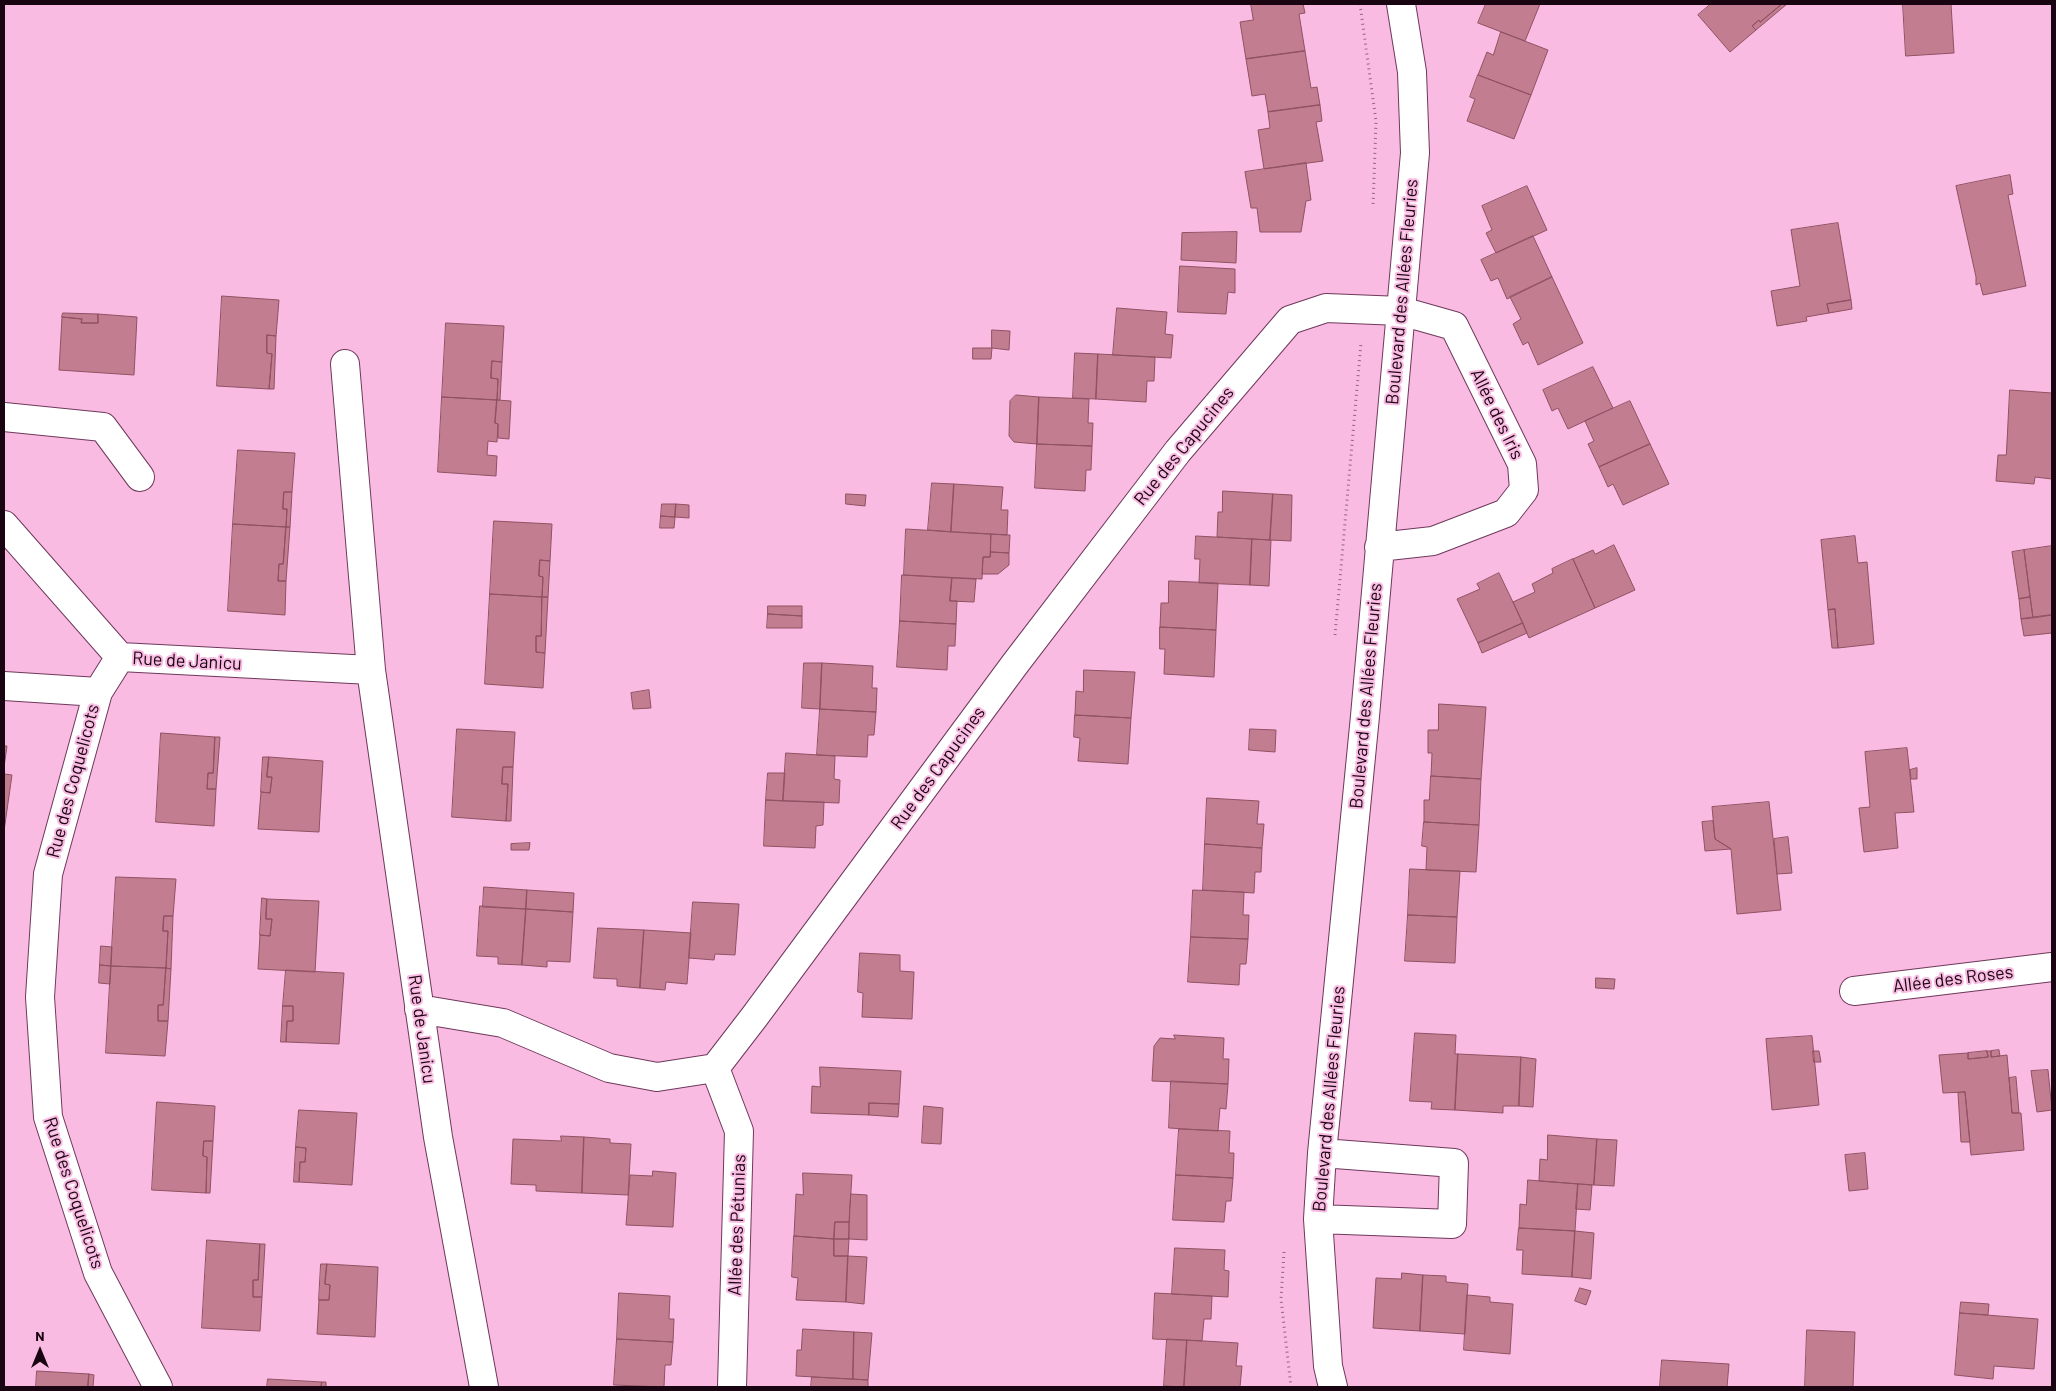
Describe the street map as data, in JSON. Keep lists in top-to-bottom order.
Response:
{
  "streets": {
    "street": [
      "Boulevard des Allées Fleuries",
      "Allée des Iris",
      "Rue des Capucines",
      "Rue de Janicu",
      "Rue des Coquelicots",
      "Allée des Roses",
      "Allée des Pétunias"
    ]
  },
  "crossings": [
    ["Boulevard des Allées Fleuries", "Allée des Iris"],
    ["Boulevard des Allées Fleuries", "Rue des Capucines"],
    ["Allée des Iris", "Rue des Capucines"],
    ["Rue des Capucines", "Allée des Pétunias"],
    ["Rue de Janicu", "Rue des Coquelicots"]
  ],
  "north": "top"
}
